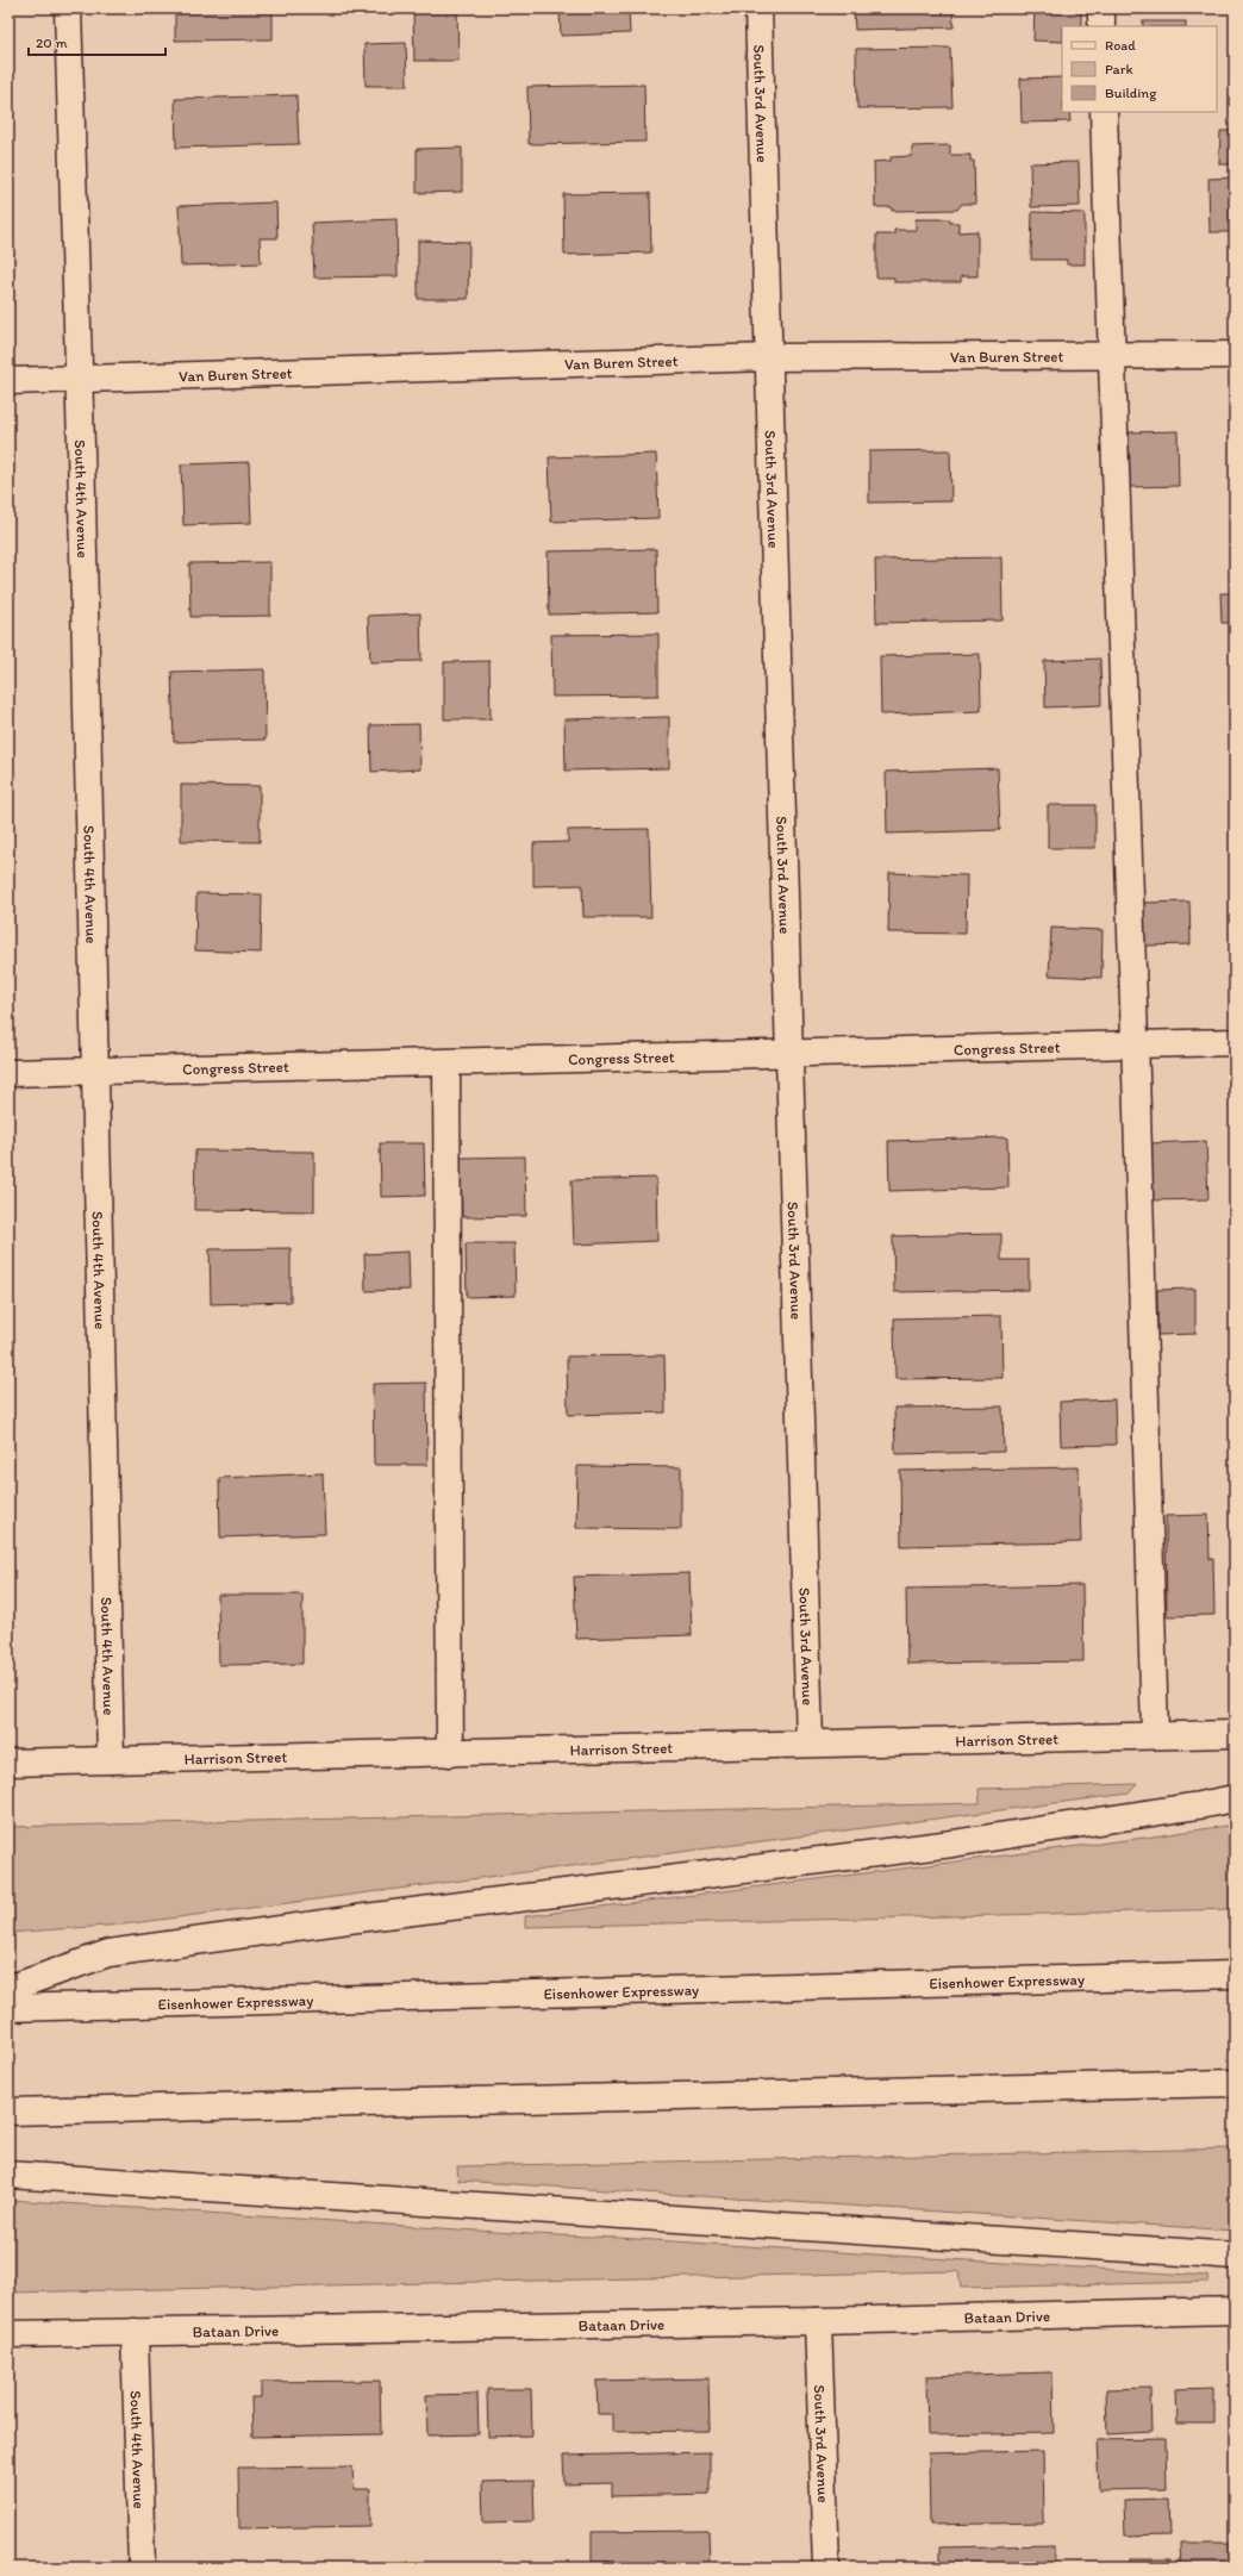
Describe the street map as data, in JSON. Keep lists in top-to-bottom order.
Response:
{
  "streets": {
    "main road": [
      "South 3rd Avenue",
      "Van Buren Street",
      "South 4th Avenue",
      "Congress Street",
      "Harrison Street",
      "Eisenhower Expressway",
      "Bataan Drive"
    ]
  },
  "crossings": [
    ["South 3rd Avenue", "Van Buren Street"],
    ["South 3rd Avenue", "Congress Street"],
    ["South 3rd Avenue", "Harrison Street"],
    ["South 3rd Avenue", "Bataan Drive"],
    ["Van Buren Street", "South 4th Avenue"],
    ["South 4th Avenue", "Congress Street"],
    ["South 4th Avenue", "Harrison Street"],
    ["South 4th Avenue", "Bataan Drive"]
  ],
  "legend": ["Road", "Park", "Building"],
  "scale_bar": "20 m"
}
